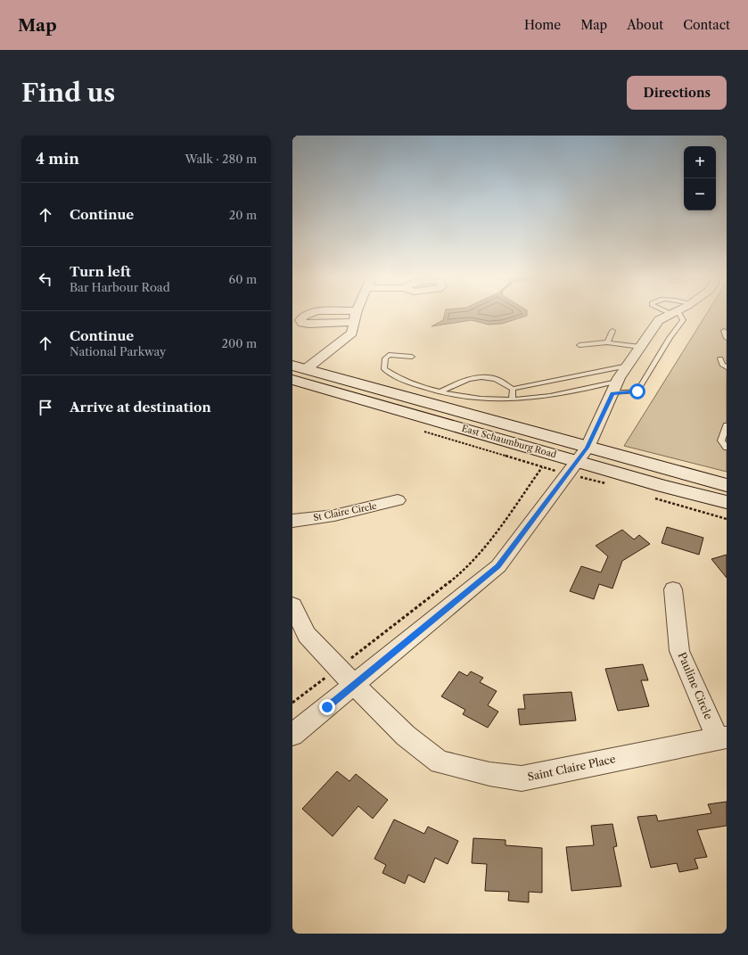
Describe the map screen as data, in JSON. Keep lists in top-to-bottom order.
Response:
{
  "streets": {
    "main road": ["East Schaumburg Road"],
    "street": ["St Claire Circle", "Pauline Circle", "Saint Claire Place"]
  },
  "crossings": [
    ["Pauline Circle", "Saint Claire Place"]
  ],
  "page": {
    "header": "Map",
    "nav": [
      "Home",
      "Map",
      "About",
      "Contact"
    ],
    "buttons": "Directions",
    "title": "Find us",
    "heading": ["4 min", "Walk · 280 m"],
    "map_buttons": ["+", "−"],
    "list": [
      ["Continue", "20 m"],
      ["Turn left", "Bar Harbour Road", "60 m"],
      ["Continue", "National Parkway", "200 m"],
      "Arrive at destination"
    ]
  }
}
